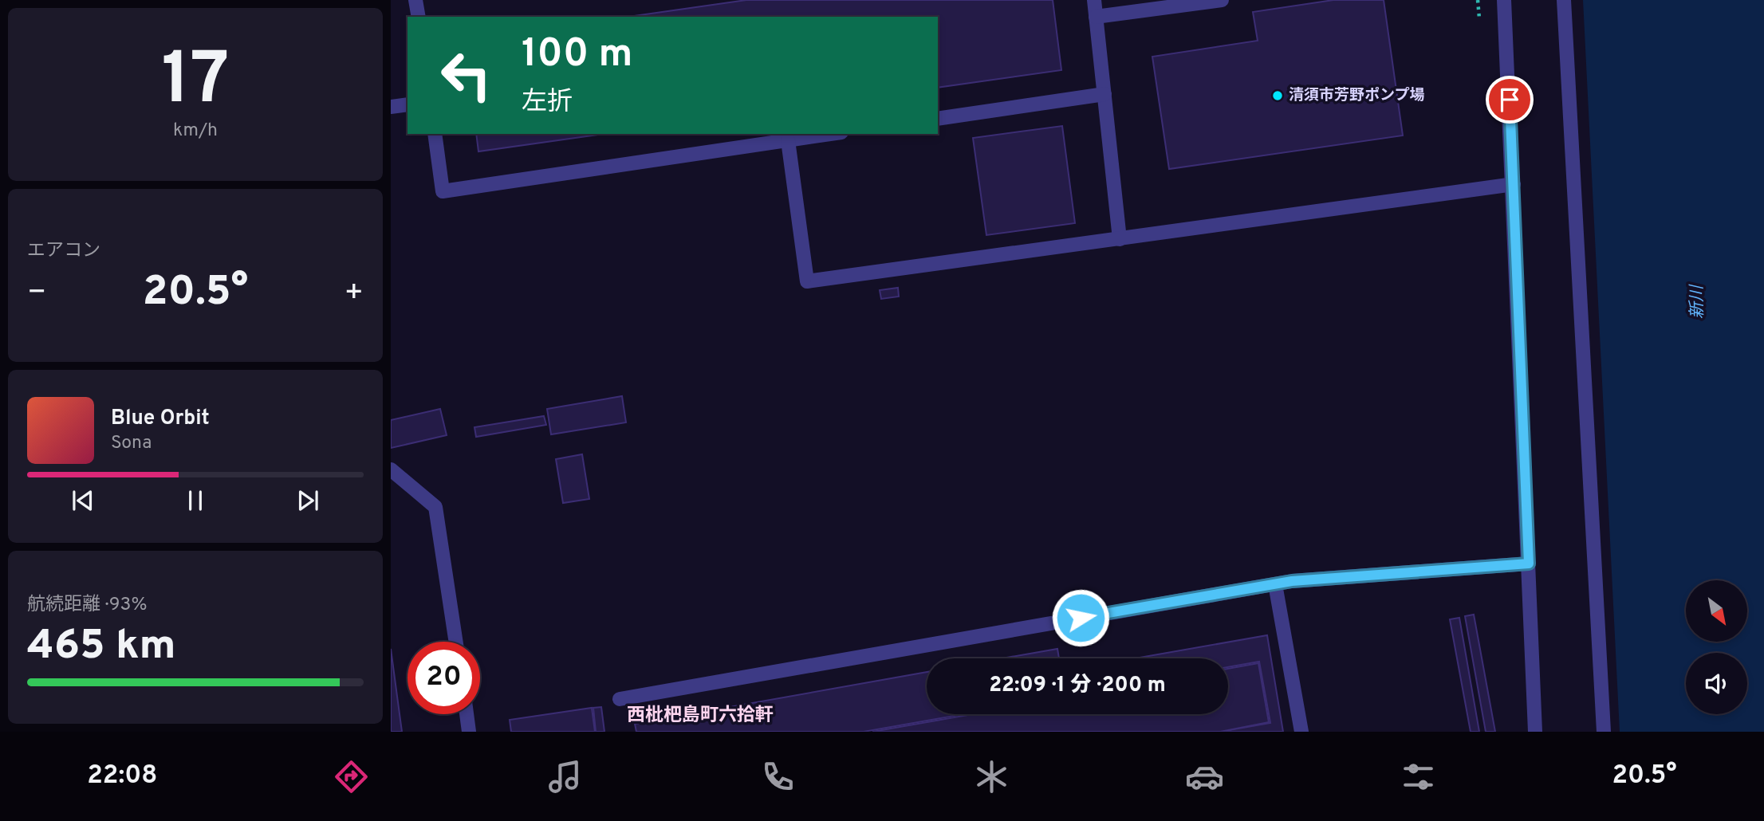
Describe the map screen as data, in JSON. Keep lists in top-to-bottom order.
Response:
{
  "districts": ["西枇杷島町六拾軒"],
  "water": ["新川"],
  "places": ["清須市芳野ポンプ場"],
  "north": "bottom right",
  "page": {
    "tile": [
      ["17", "km/h"],
      "エアコン",
      ["航続距離 · 93%", "465 km"]
    ],
    "turn": ["100 m", "左折"],
    "heat": ["−", "20.5°", "+"],
    "song": ["Blue Orbit", "Sona"],
    "limit": "20",
    "trip": "22:09 · 1 分 · 200 m",
    "tabs": ["22:08", "20.5°"]
  }
}
